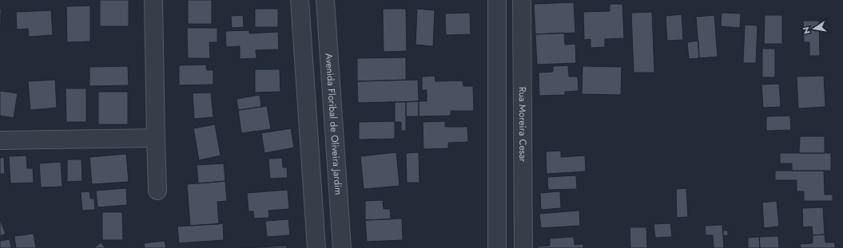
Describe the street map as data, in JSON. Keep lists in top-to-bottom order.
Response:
{
  "streets": {
    "street": ["Avenida Floribal de Oliveira Jardim", "Rua Moreira Cesar"]
  },
  "north": "left"
}
